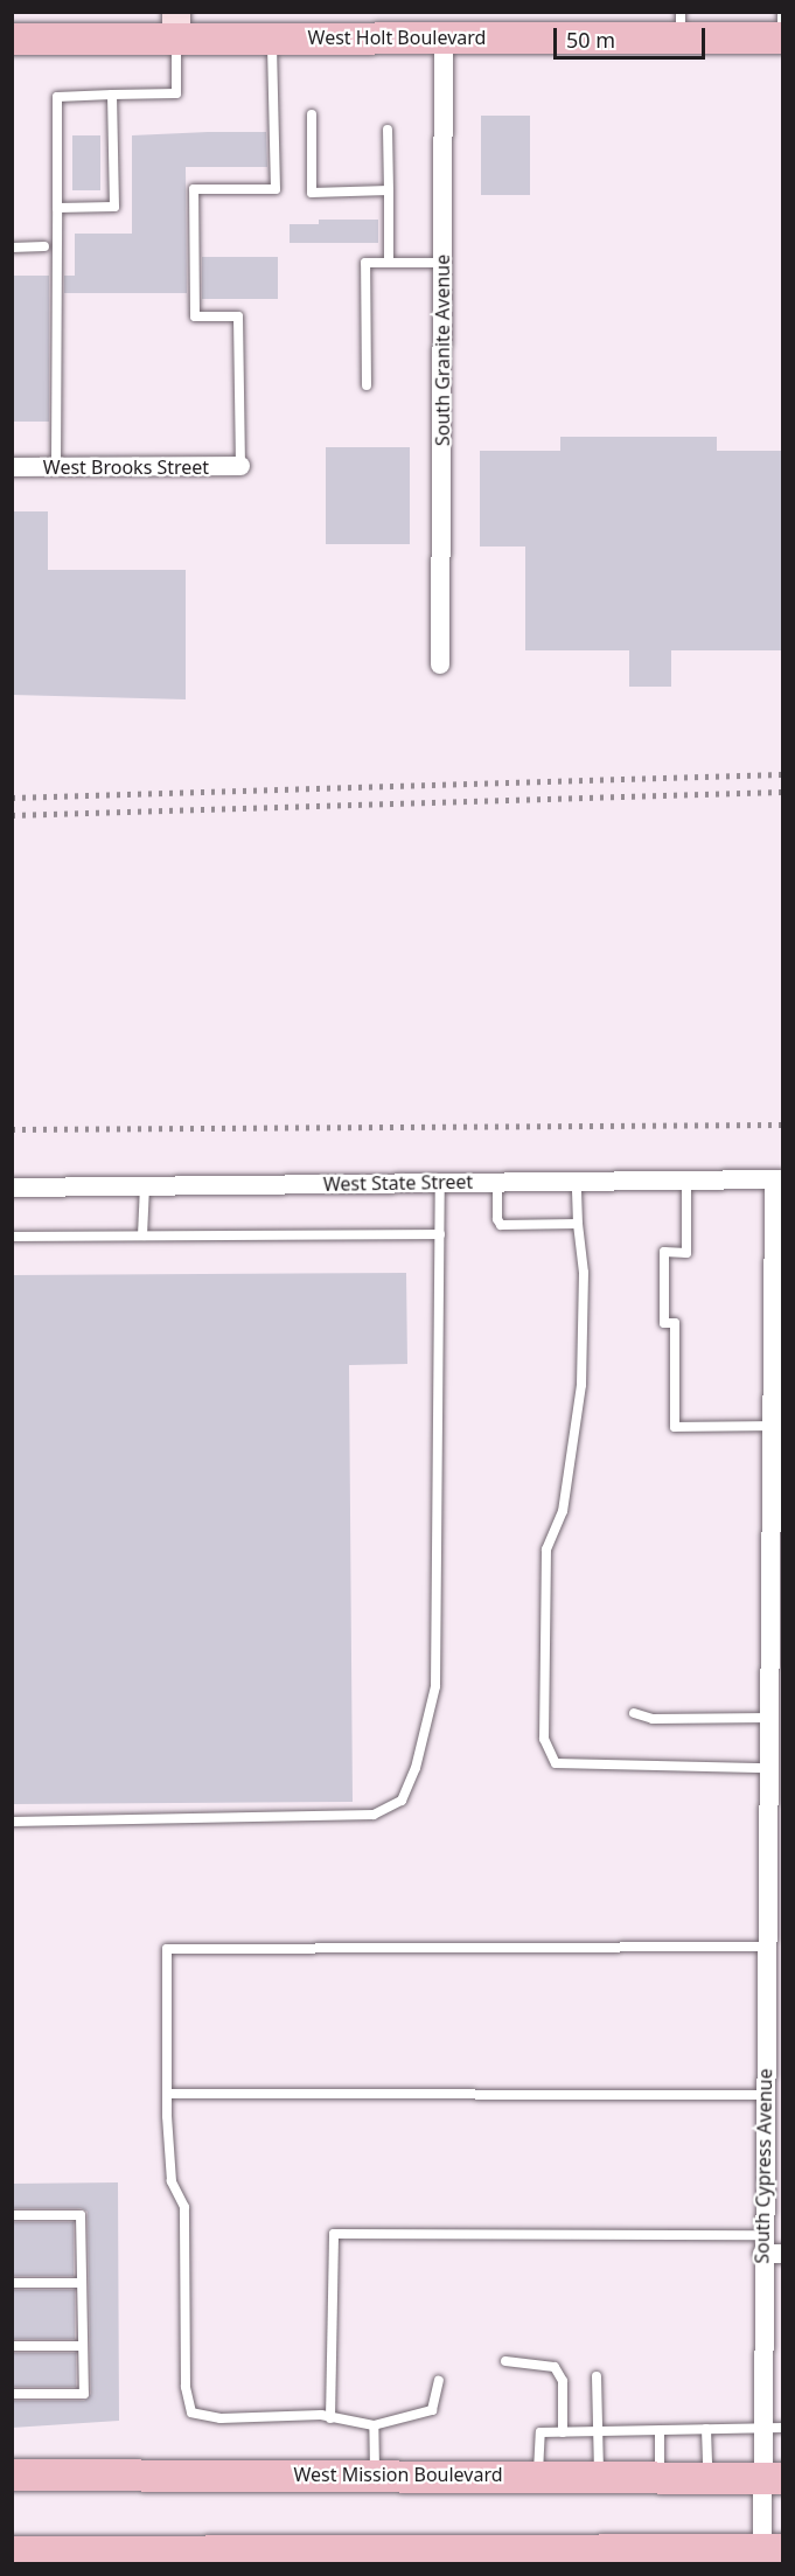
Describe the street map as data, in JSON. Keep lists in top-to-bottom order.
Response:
{
  "streets": {
    "main road": ["West Holt Boulevard", "West Mission Boulevard"],
    "street": [
      "South Granite Avenue",
      "West Brooks Street",
      "West State Street",
      "South Cypress Avenue"
    ]
  },
  "crossings": [
    ["West Holt Boulevard", "South Granite Avenue"],
    ["West State Street", "South Cypress Avenue"],
    ["South Cypress Avenue", "West Mission Boulevard"]
  ],
  "scale_bar": "50 m"
}
